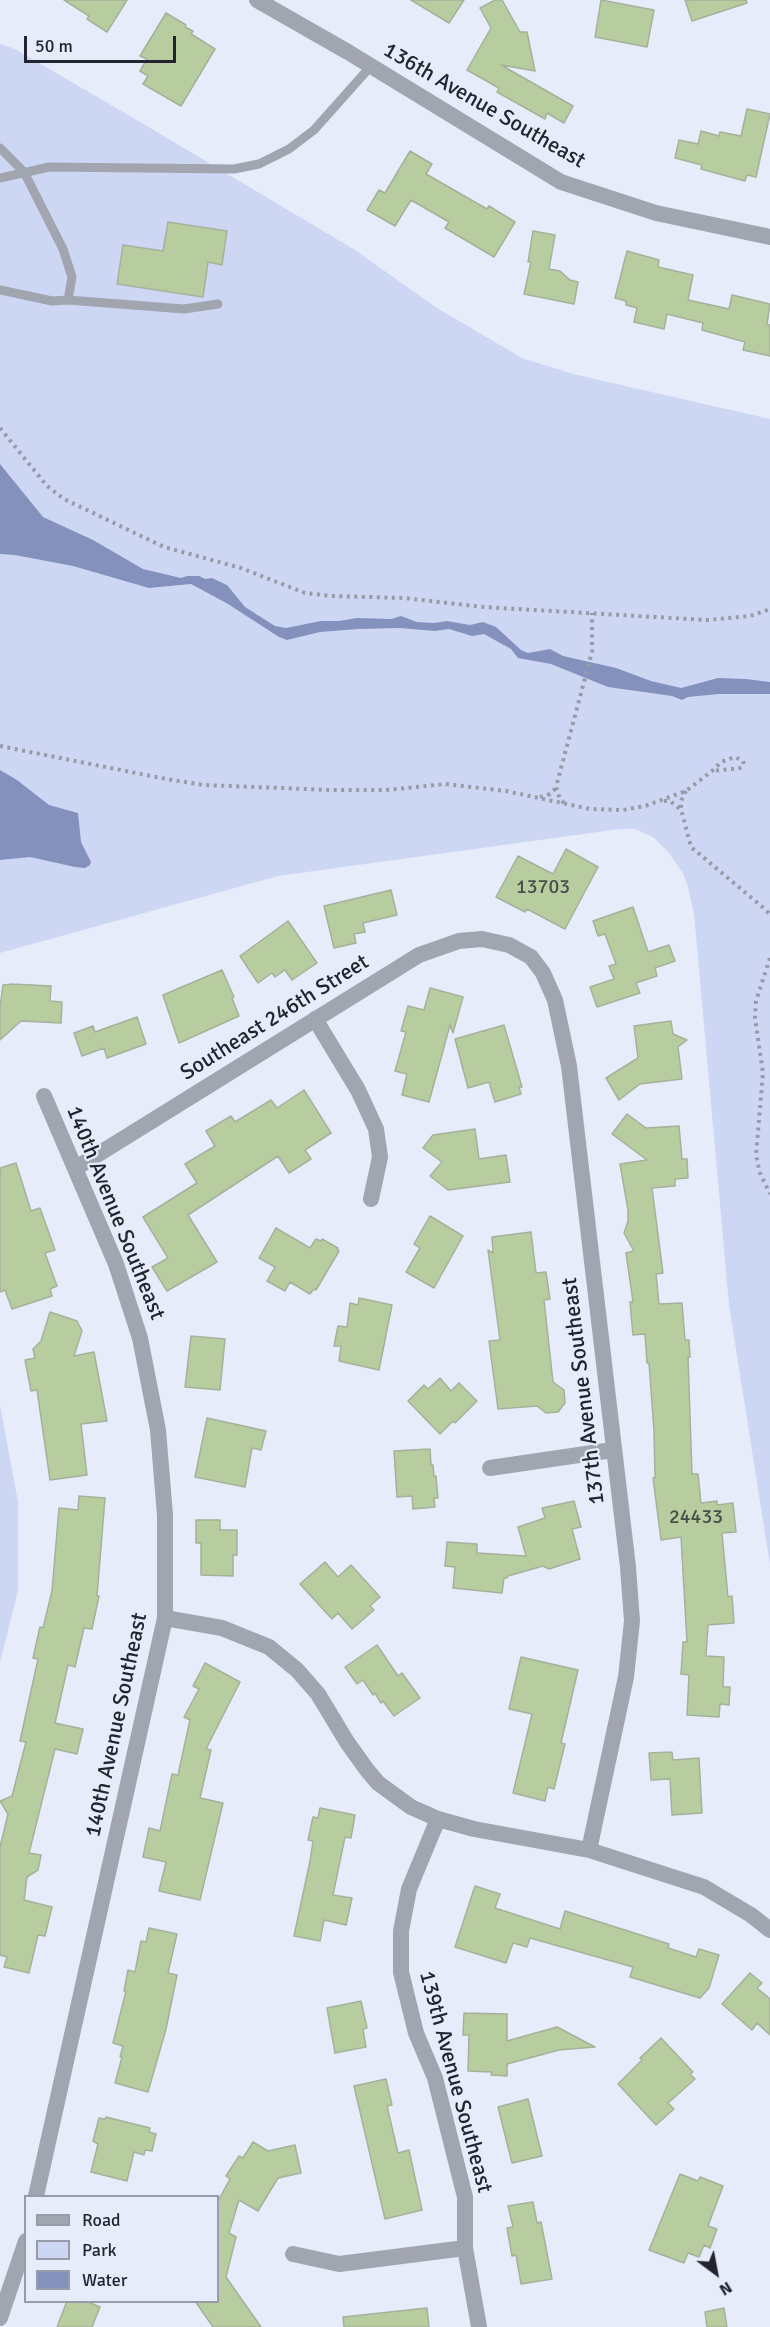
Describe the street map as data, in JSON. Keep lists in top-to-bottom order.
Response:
{
  "streets": {
    "street": [
      "136th Avenue Southeast",
      "Southeast 246th Street",
      "140th Avenue Southeast",
      "137th Avenue Southeast",
      "139th Avenue Southeast"
    ]
  },
  "crossings": [
    ["Southeast 246th Street", "140th Avenue Southeast"],
    ["Southeast 246th Street", "137th Avenue Southeast"]
  ],
  "house_numbers": ["13703", "24433"],
  "legend": ["Road", "Park", "Water"],
  "scale_bar": "50 m",
  "north": "bottom right"
}
